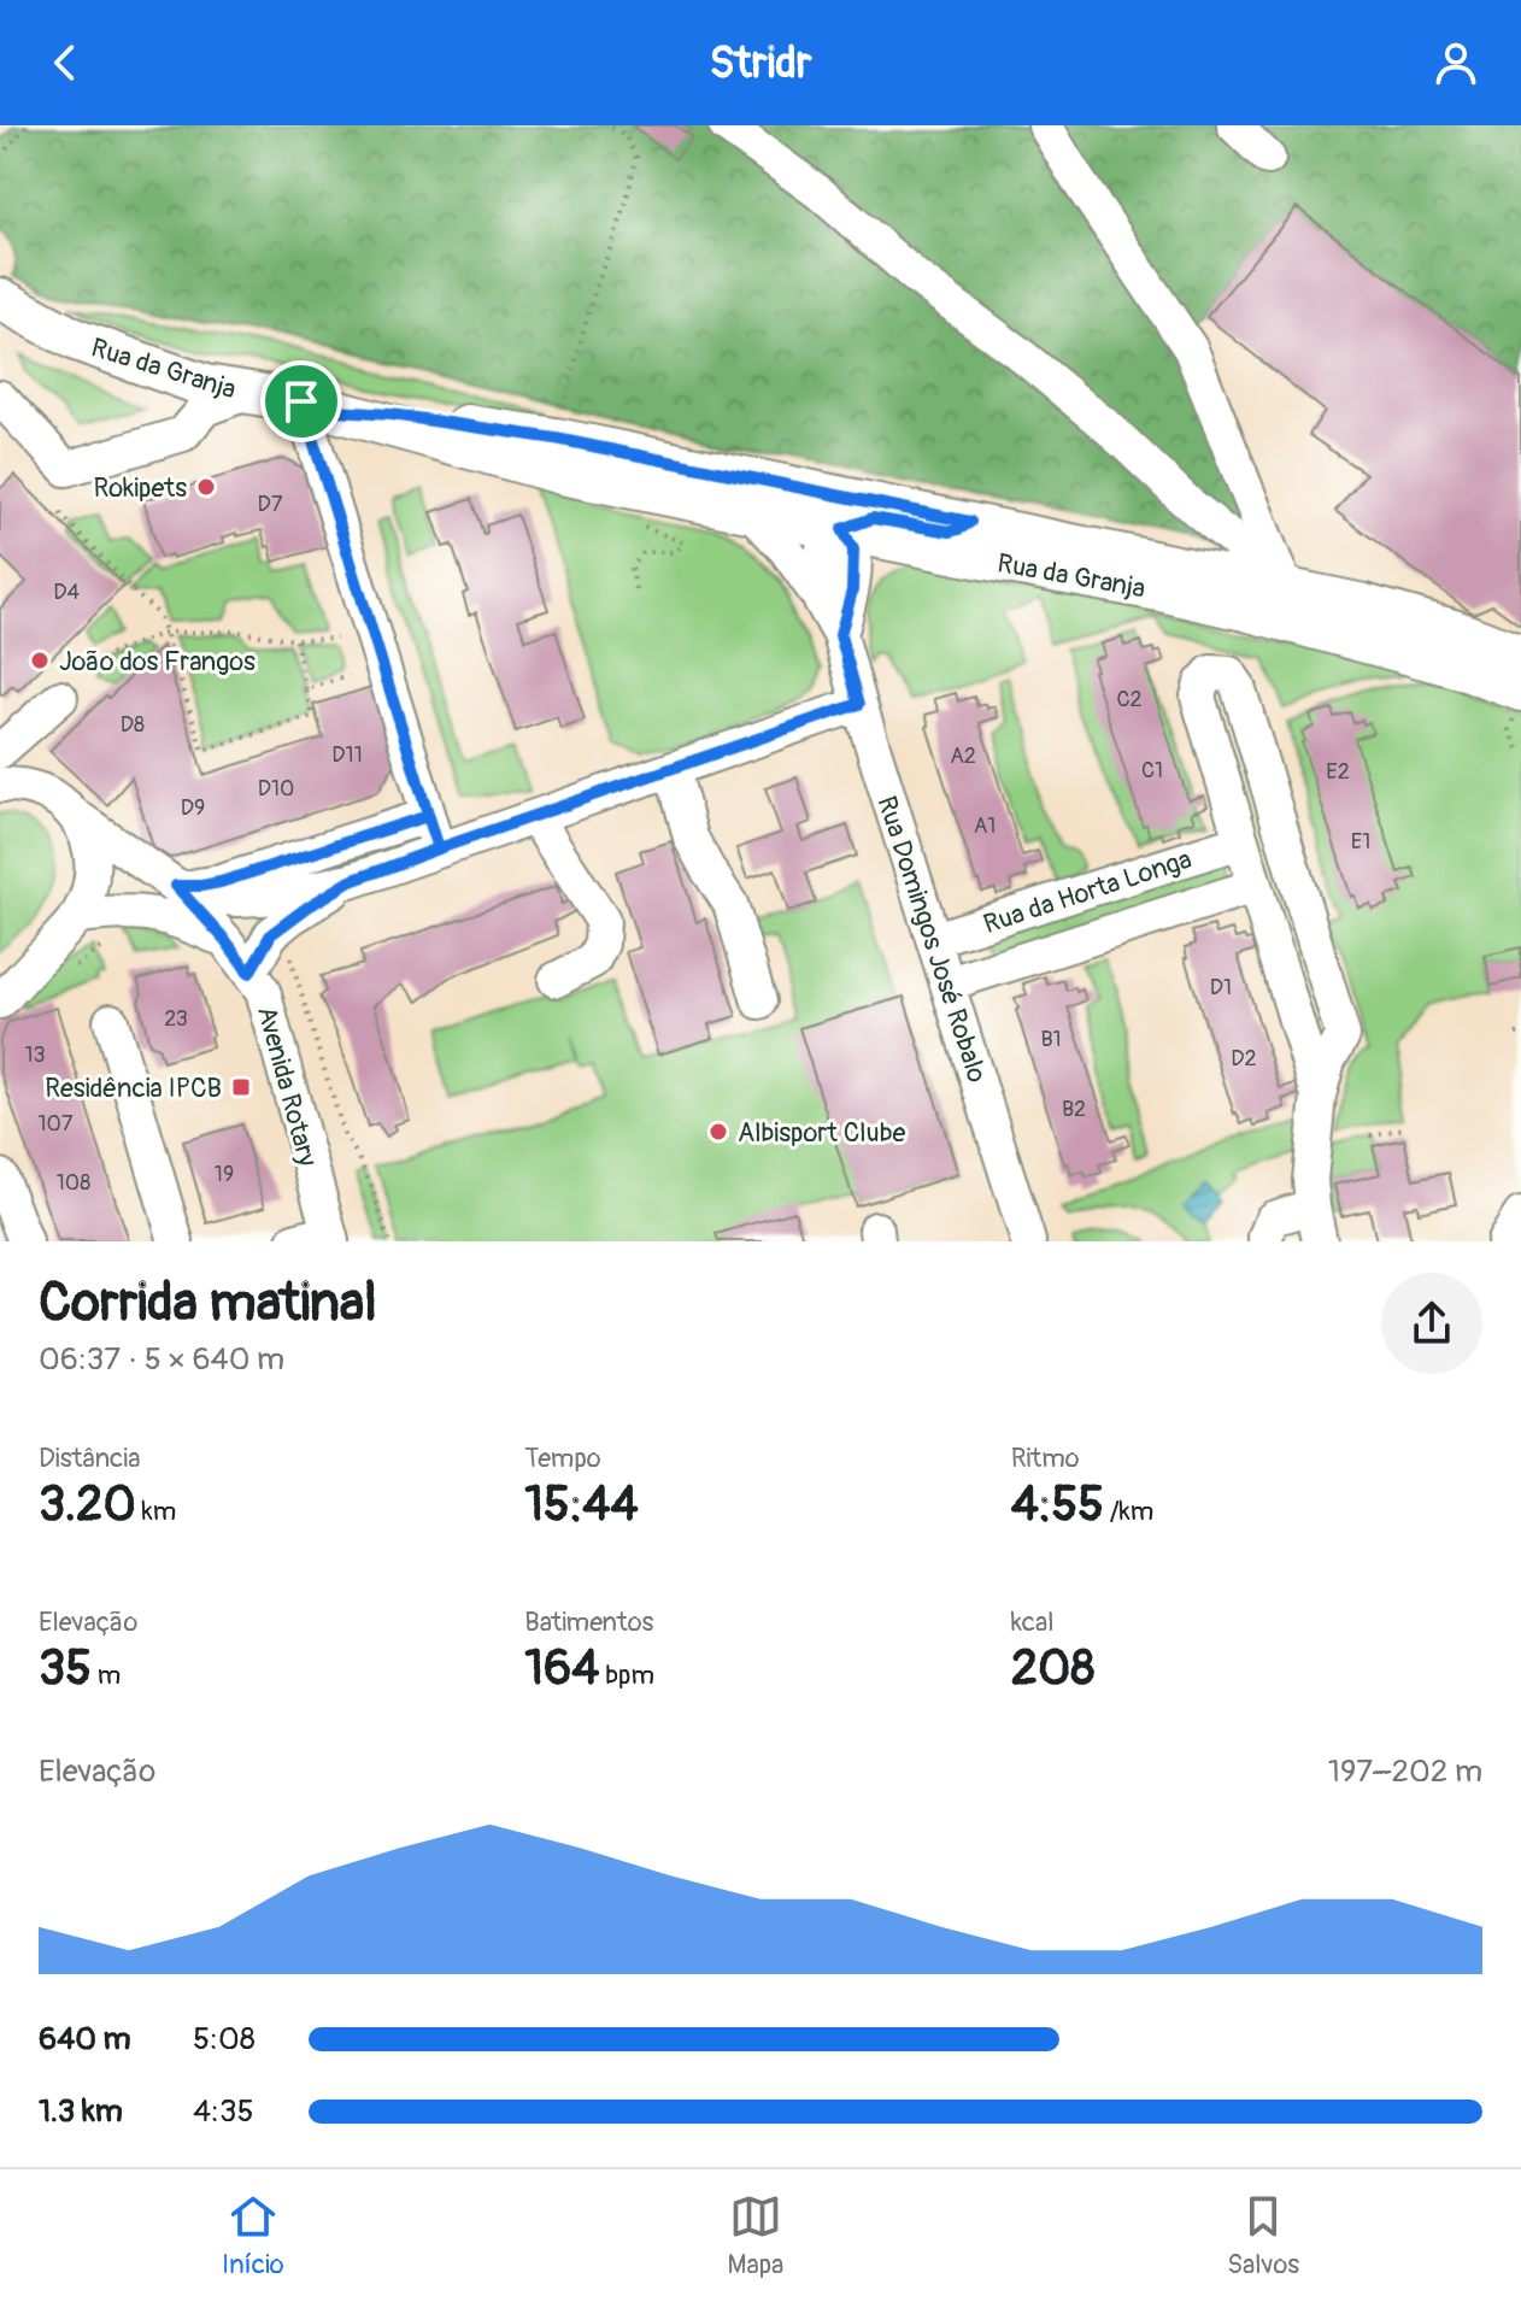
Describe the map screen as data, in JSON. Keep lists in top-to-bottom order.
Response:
{
  "streets": {
    "main road": ["Rua da Granja"],
    "street": ["Rua da Horta Longa", "Rua Domingos José Robalo", "Avenida Rotary"]
  },
  "crossings": [
    ["Rua da Granja", "Rua Domingos José Robalo"],
    ["Rua da Horta Longa", "Rua Domingos José Robalo"]
  ],
  "places": {
    "other": ["Rokipets", "João dos Frangos", "Albisport Clube"],
    "transit": ["Residência IPCB"]
  },
  "house_numbers": [
    "D7",
    "D4",
    "C2",
    "D8",
    "D11",
    "A2",
    "C1",
    "E2",
    "D10",
    "D9",
    "A1",
    "E1",
    "D1",
    "23",
    "B1",
    "13",
    "D2",
    "B2",
    "107",
    "19",
    "108"
  ],
  "page": {
    "header": "Stridr",
    "heading": ["Corrida matinal", "06:37 · 5 × 640 m"],
    "stats": [
      ["Distância", "3.20 km"],
      ["Tempo", "15:44"],
      ["Ritmo", "4:55 /km"],
      ["Elevação", "35 m"],
      ["Batimentos", "164 bpm"],
      ["kcal", "208"]
    ],
    "chart": ["Elevação", "197–202 m"],
    "list": [
      {
        "name": "640 m",
        "note": "5:08"
      },
      {
        "name": "1.3 km",
        "note": "4:35"
      }
    ],
    "tabs": ["Início", "Mapa", "Salvos"]
  }
}
